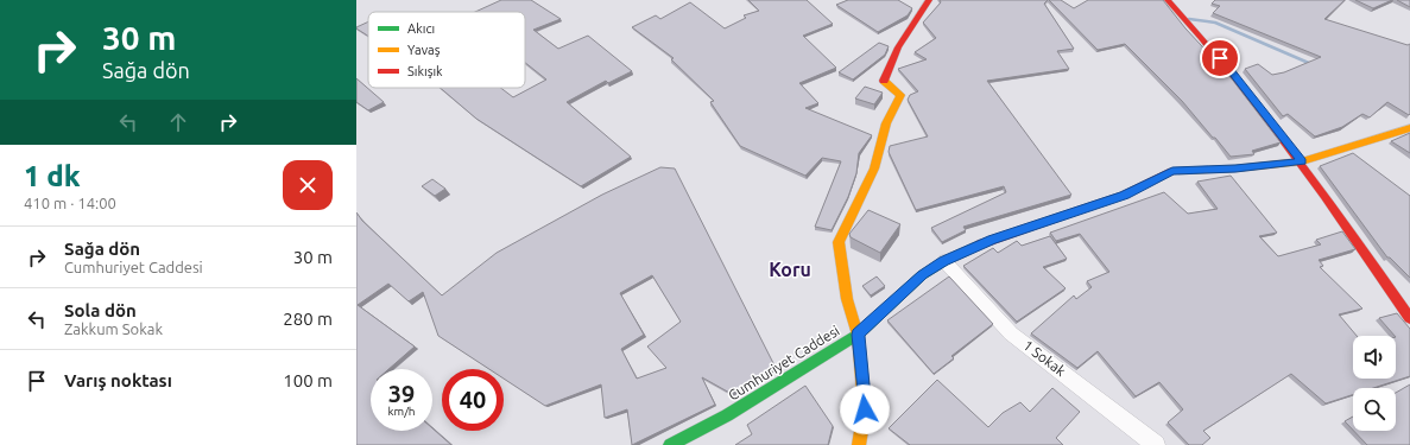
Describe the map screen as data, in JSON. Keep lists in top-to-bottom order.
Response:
{
  "streets": {
    "street": ["1 Sokak", "Cumhuriyet Caddesi"]
  },
  "crossings": [
    ["1 Sokak", "Cumhuriyet Caddesi"]
  ],
  "districts": ["Koru"],
  "legend": ["Akıcı", "Yavaş", "Sıkışık"],
  "page": {
    "turn": ["30 m", "Sağa dön"],
    "heading": ["1 dk", "410 m · 14:00"],
    "list": [
      {
        "name": "Sağa dön",
        "note": "Cumhuriyet Caddesi",
        "value": "30 m"
      },
      {
        "name": "Sola dön",
        "note": "Zakkum Sokak",
        "value": "280 m"
      },
      {
        "name": "Varış noktası",
        "value": "100 m"
      }
    ],
    "speed": "39 km/h",
    "limit": "40"
  }
}
